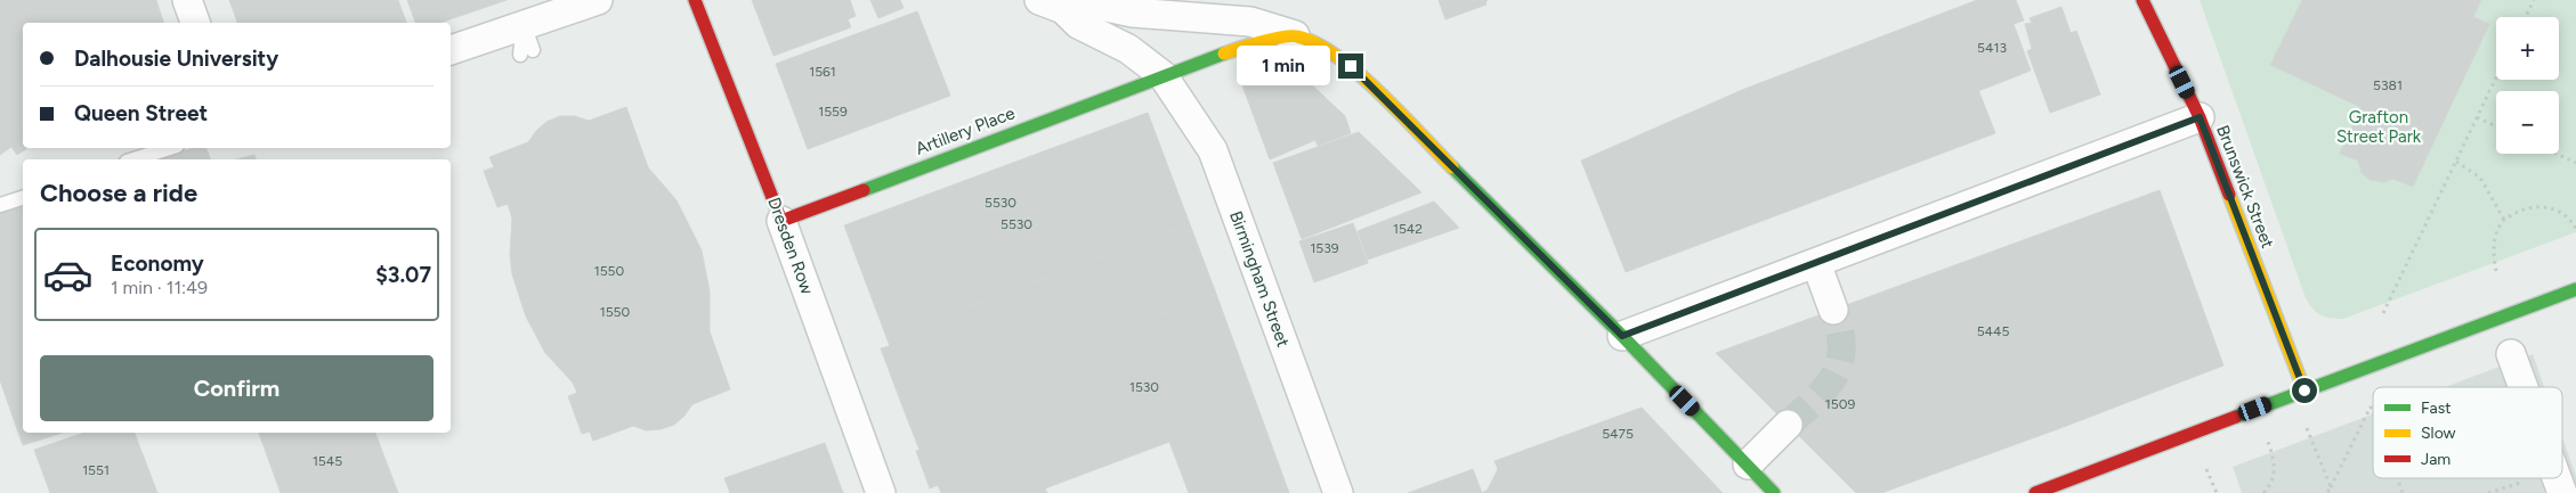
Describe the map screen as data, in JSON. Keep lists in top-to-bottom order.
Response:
{
  "streets": {
    "street": [
      "Artillery Place",
      "Brunswick Street",
      "Dresden Row",
      "Birmingham Street"
    ]
  },
  "crossings": [
    ["Artillery Place", "Dresden Row"],
    ["Artillery Place", "Birmingham Street"]
  ],
  "parks": ["Grafton Street Park"],
  "house_numbers": [
    "5413",
    "1561",
    "5381",
    "1559",
    "5530",
    "5530",
    "1542",
    "1539",
    "1550",
    "1550",
    "5445",
    "1530",
    "1509",
    "5475",
    "1545",
    "1551"
  ],
  "legend": ["Fast", "Slow", "Jam"],
  "page": {
    "map_buttons": ["+", "−"],
    "banner": ["Dalhousie University", "Queen Street"],
    "bubble": "1 min",
    "heading": "Choose a ride",
    "list": [
      {
        "name": "Economy",
        "note": "1 min · 11:49",
        "value": "$3.07"
      }
    ],
    "buttons": "Confirm"
  }
}
